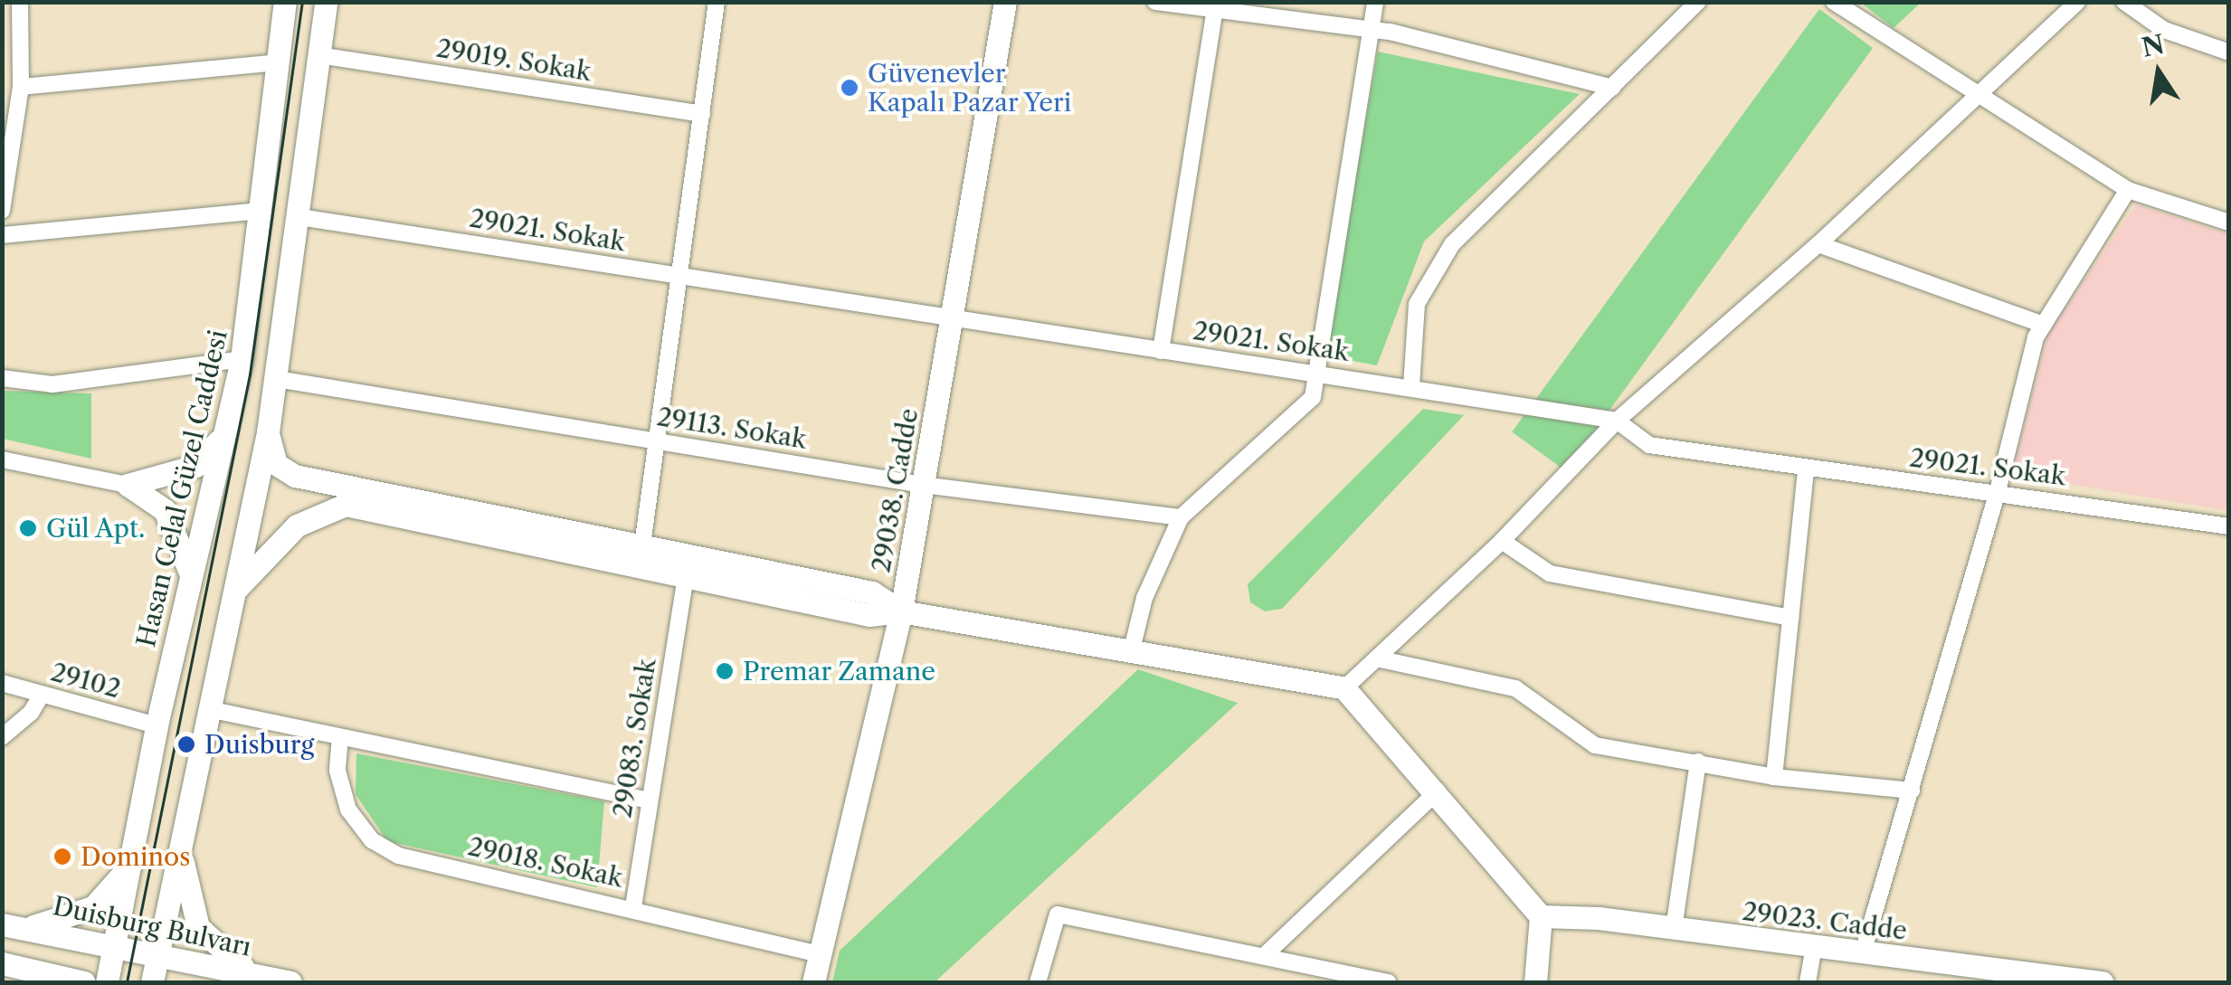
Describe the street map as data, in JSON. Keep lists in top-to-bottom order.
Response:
{
  "streets": {
    "street": [
      "29019. Sokak",
      "29021. Sokak",
      "29113. Sokak",
      "Hasan Celal Güzel Caddesi",
      "29038. Cadde",
      "29102",
      "29083. Sokak",
      "29018. Sokak",
      "29023. Cadde",
      "Duisburg Bulvarı"
    ]
  },
  "crossings": [
    ["29021. Sokak", "29038. Cadde"],
    ["29113. Sokak", "29038. Cadde"],
    ["Hasan Celal Güzel Caddesi", "29102"],
    ["Hasan Celal Güzel Caddesi", "Duisburg Bulvarı"],
    ["29038. Cadde", "29018. Sokak"],
    ["29083. Sokak", "29018. Sokak"]
  ],
  "places": [
    "Güvenevler Kapalı Pazar Yeri",
    "Gül Apt.",
    "Premar Zamane",
    "Duisburg",
    "Dominos"
  ],
  "north": "top"
}
